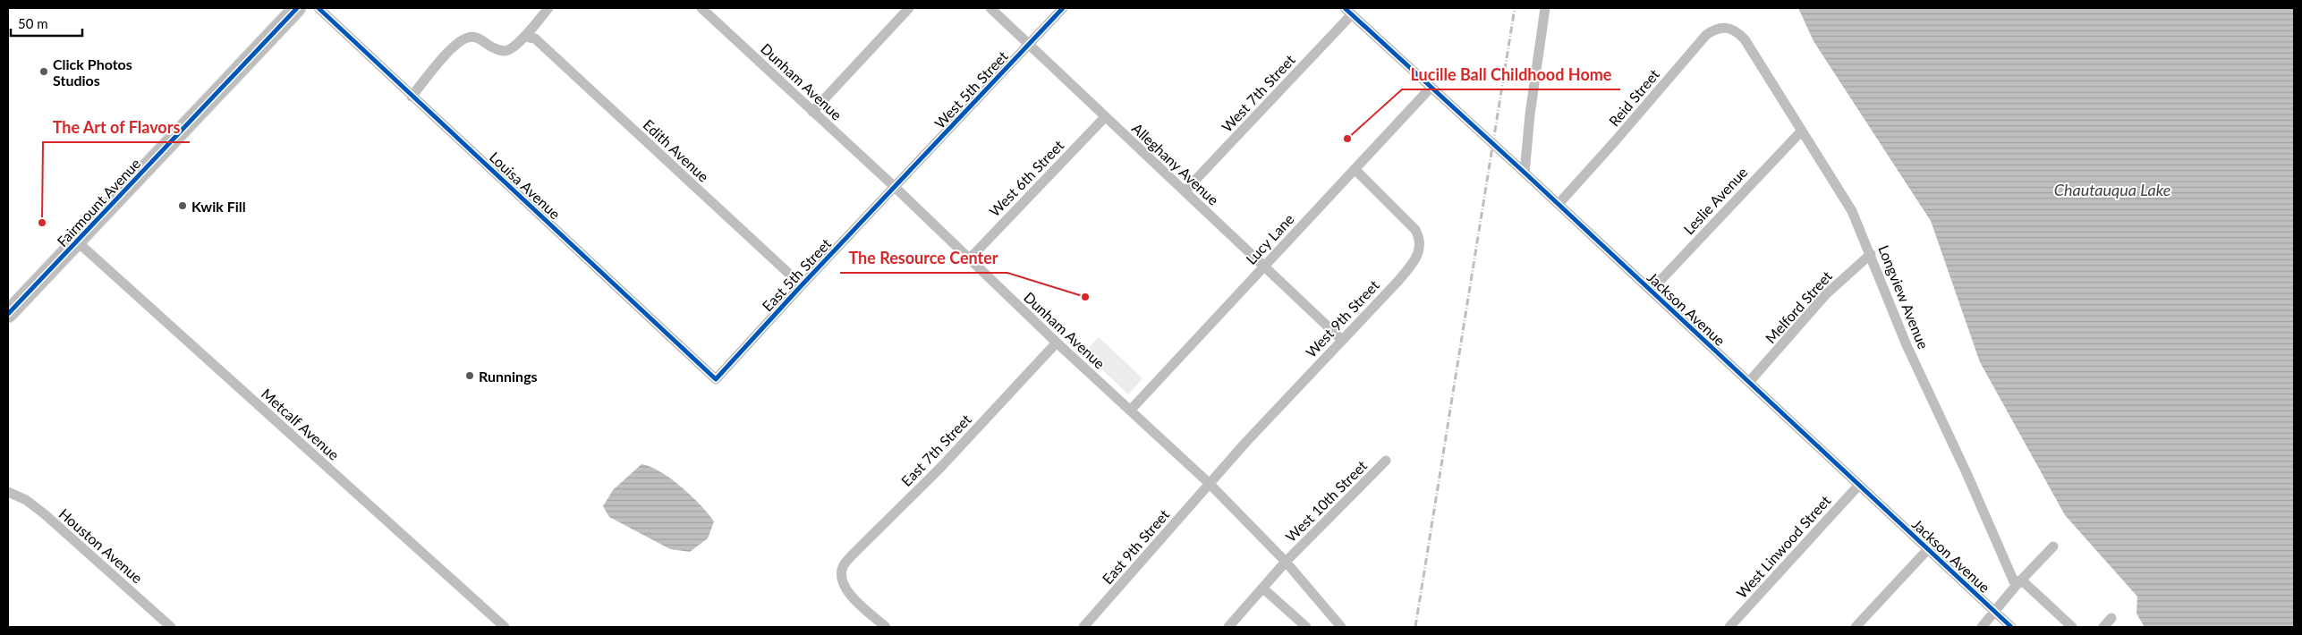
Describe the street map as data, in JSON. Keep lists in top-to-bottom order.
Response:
{
  "streets": {
    "main road": ["Fairmount Avenue"],
    "street": [
      "Dunham Avenue",
      "West 5th Street",
      "West 7th Street",
      "Reid Street",
      "Edith Avenue",
      "Alleghany Avenue",
      "West 6th Street",
      "Louisa Avenue",
      "Leslie Avenue",
      "Lucy Lane",
      "East 5th Street",
      "Longview Avenue",
      "Melford Street",
      "Jackson Avenue",
      "West 9th Street",
      "Metcalf Avenue",
      "East 7th Street",
      "West 10th Street",
      "Houston Avenue",
      "East 9th Street",
      "West Linwood Street"
    ]
  },
  "crossings": [
    ["Dunham Avenue", "West 5th Street"],
    ["Dunham Avenue", "West 6th Street"],
    ["Dunham Avenue", "Lucy Lane"],
    ["Dunham Avenue", "East 5th Street"],
    ["Dunham Avenue", "West 9th Street"],
    ["Dunham Avenue", "East 7th Street"],
    ["Dunham Avenue", "West 10th Street"],
    ["Dunham Avenue", "East 9th Street"],
    ["West 5th Street", "Alleghany Avenue"],
    ["West 5th Street", "East 5th Street"],
    ["West 7th Street", "Alleghany Avenue"],
    ["West 7th Street", "Jackson Avenue"],
    ["Reid Street", "Longview Avenue"],
    ["Reid Street", "Jackson Avenue"],
    ["Edith Avenue", "East 5th Street"],
    ["Alleghany Avenue", "West 6th Street"],
    ["Alleghany Avenue", "Lucy Lane"],
    ["Alleghany Avenue", "West 9th Street"],
    ["Louisa Avenue", "East 5th Street"],
    ["Leslie Avenue", "Longview Avenue"],
    ["Leslie Avenue", "Jackson Avenue"],
    ["Fairmount Avenue", "Metcalf Avenue"],
    ["Lucy Lane", "Jackson Avenue"],
    ["Lucy Lane", "West 9th Street"],
    ["Longview Avenue", "Melford Street"],
    ["Melford Street", "Jackson Avenue"],
    ["Jackson Avenue", "West Linwood Street"],
    ["West 9th Street", "East 9th Street"]
  ],
  "water": ["Chautauqua Lake"],
  "places": [
    "Click Photos Studios",
    "Lucille Ball Childhood Home",
    "Kwik Fill",
    "The Art of Flavors",
    "The Resource Center",
    "Runnings"
  ],
  "scale_bar": "50 m"
}
